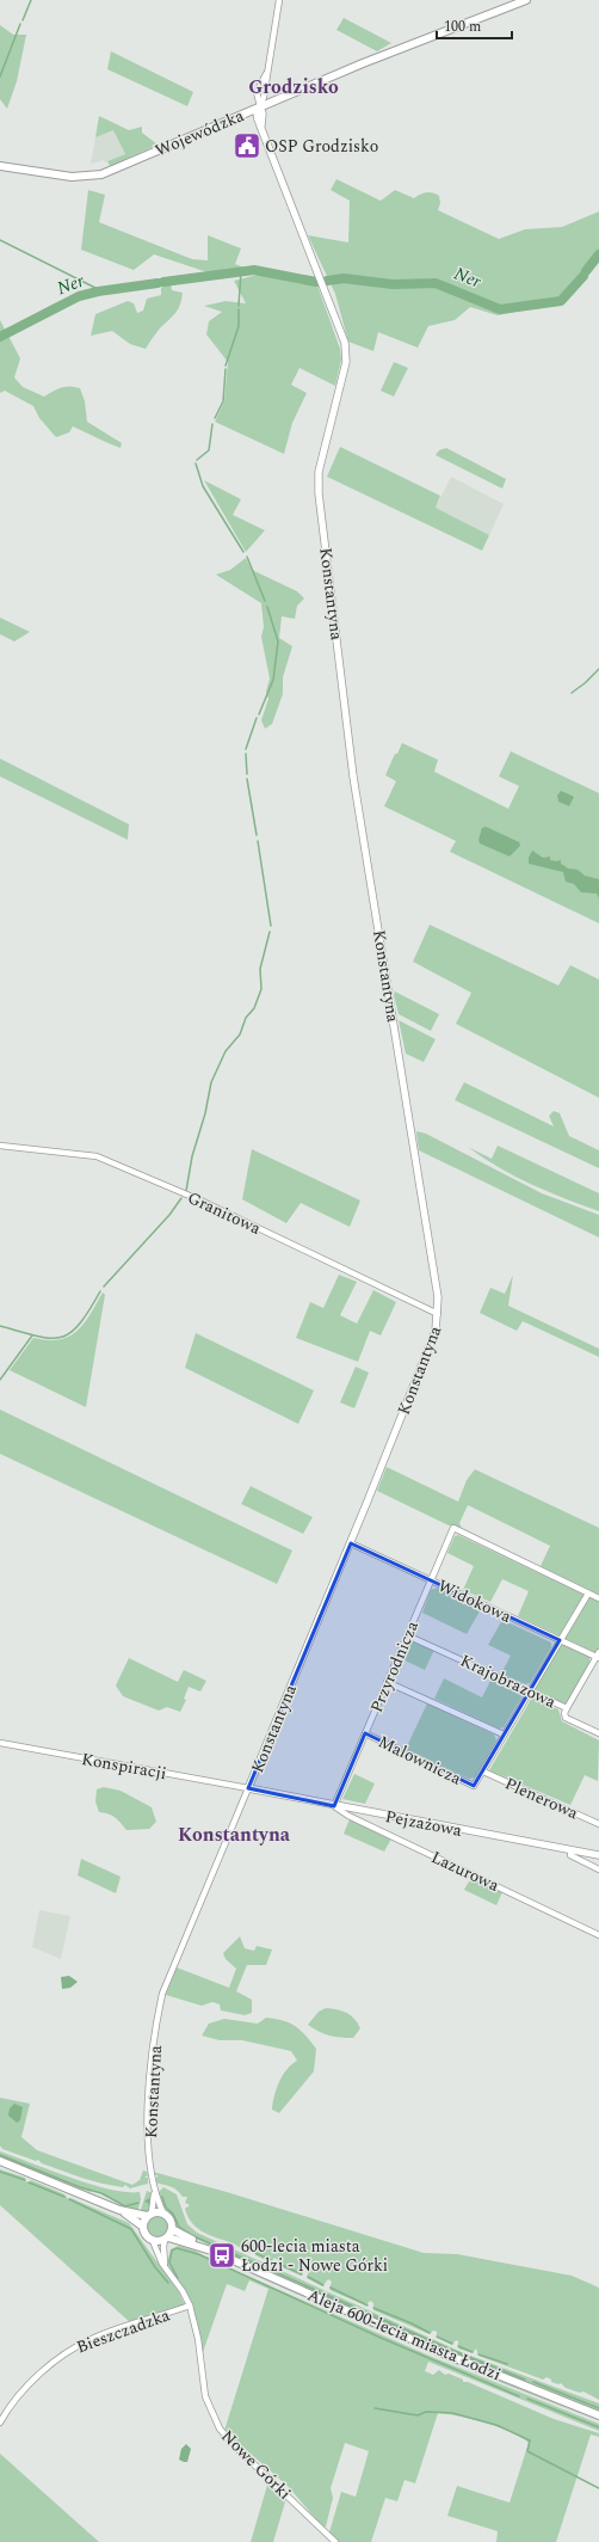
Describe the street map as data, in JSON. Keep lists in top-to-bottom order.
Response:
{
  "streets": {
    "main road": ["Wojewódzka", "Aleja 600-lecia miasta Łodzi"],
    "street": [
      "Konstantyna",
      "Granitowa",
      "Widokowa",
      "Przyrodnicza",
      "Krajobrazowa",
      "Malownicza",
      "Konspiracji",
      "Plenerowa",
      "Pejzażowa",
      "Lazurowa",
      "Bieszczadzka",
      "Nowe Górki"
    ]
  },
  "crossings": [
    ["Wojewódzka", "Konstantyna"],
    ["Konstantyna", "Granitowa"],
    ["Konstantyna", "Widokowa"],
    ["Konstantyna", "Konspiracji"],
    ["Konstantyna", "Pejzażowa"],
    ["Widokowa", "Przyrodnicza"],
    ["Przyrodnicza", "Krajobrazowa"],
    ["Przyrodnicza", "Malownicza"],
    ["Przyrodnicza", "Pejzażowa"],
    ["Przyrodnicza", "Lazurowa"],
    ["Malownicza", "Plenerowa"],
    ["Konspiracji", "Pejzażowa"],
    ["Pejzażowa", "Lazurowa"],
    ["Bieszczadzka", "Nowe Górki"],
    ["Aleja 600-lecia miasta Łodzi", "Nowe Górki"]
  ],
  "districts": ["Grodzisko", "Konstantyna"],
  "water": ["Ner"],
  "places": {
    "public building": ["OSP Grodzisko"],
    "bus stop": ["600-lecia miasta Łodzi - Nowe Górki"]
  },
  "scale_bar": "100 m"
}
